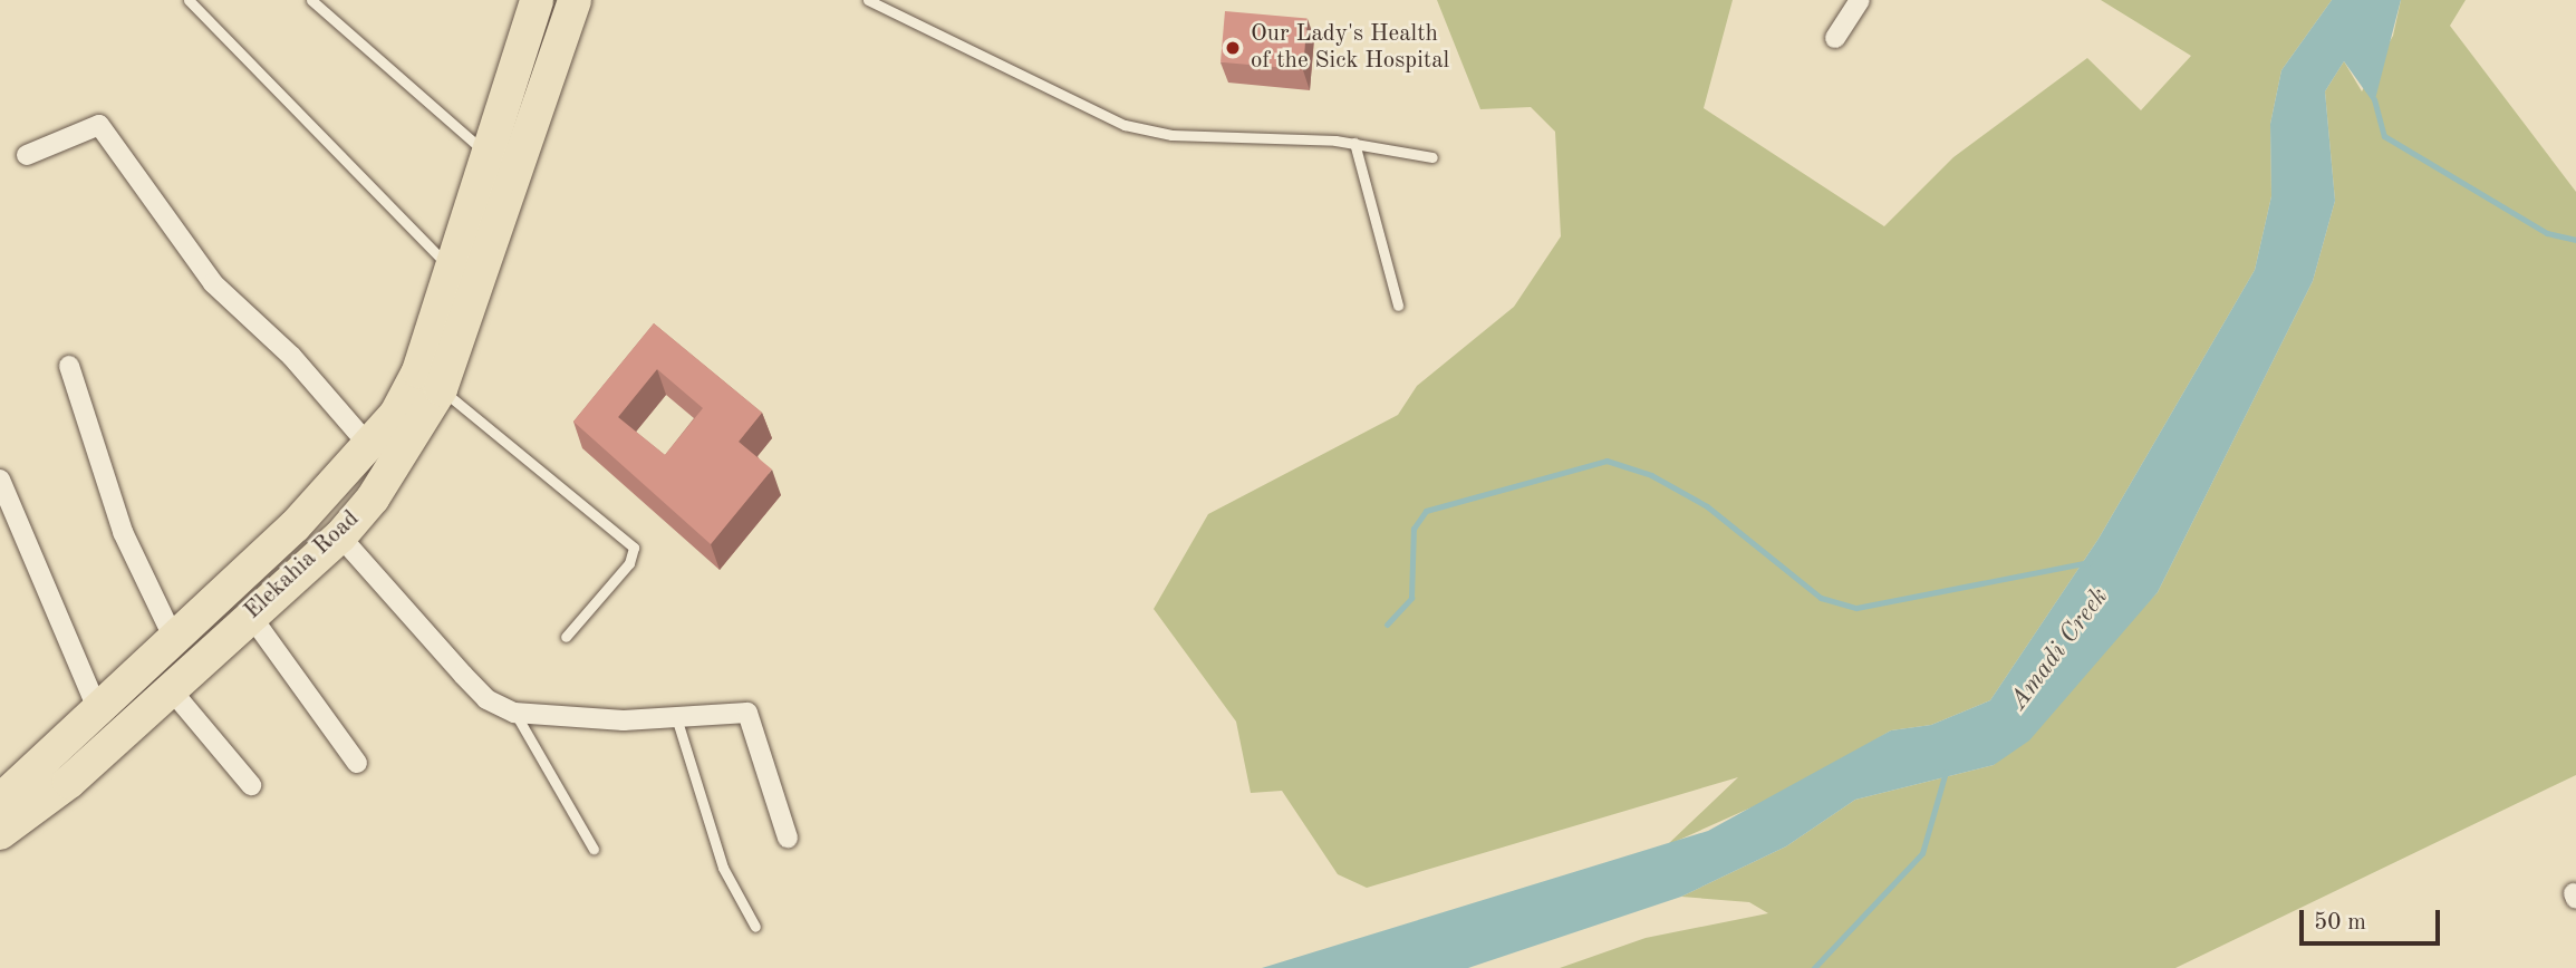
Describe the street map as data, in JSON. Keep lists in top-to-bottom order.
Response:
{
  "streets": {
    "main road": ["Elekahia Road"]
  },
  "water": ["Amadi Creek"],
  "places": ["Our Lady's Health of the Sick Hospital"],
  "scale_bar": "50 m"
}
